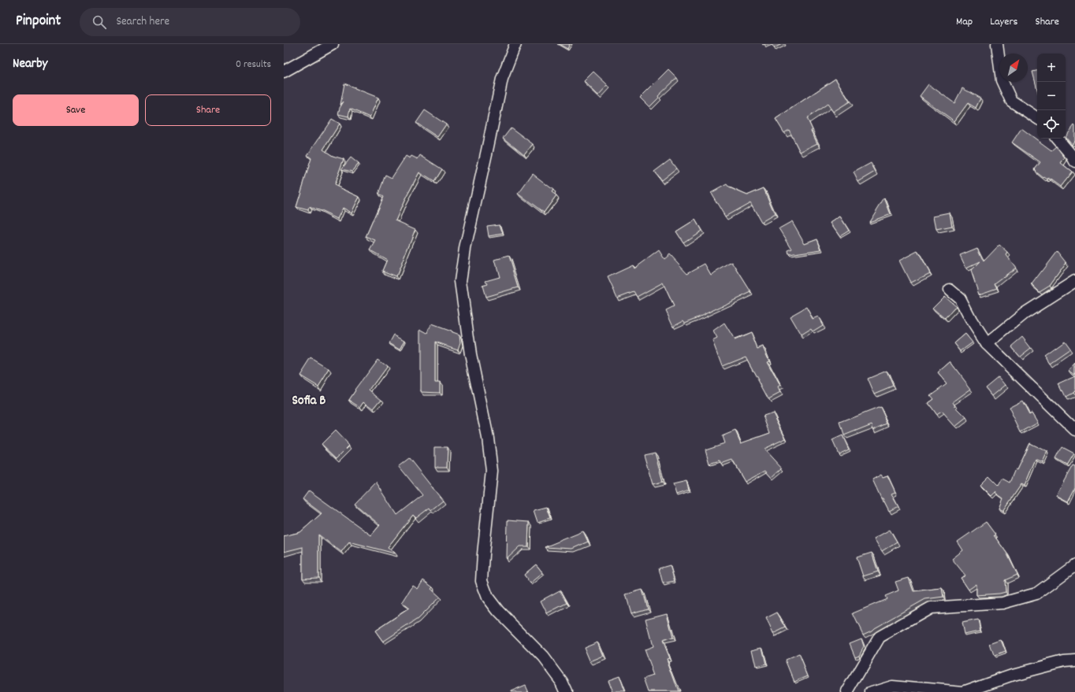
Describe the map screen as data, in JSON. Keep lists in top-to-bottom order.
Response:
{
  "districts": ["Sofia B"],
  "north": "top right",
  "page": {
    "header": "Pinpoint",
    "search": "Search here",
    "nav": ["Map", "Layers", "Share"],
    "heading": ["Nearby", "0 results"],
    "map_buttons": ["+", "−"],
    "buttons": ["Save", "Share"]
  }
}
